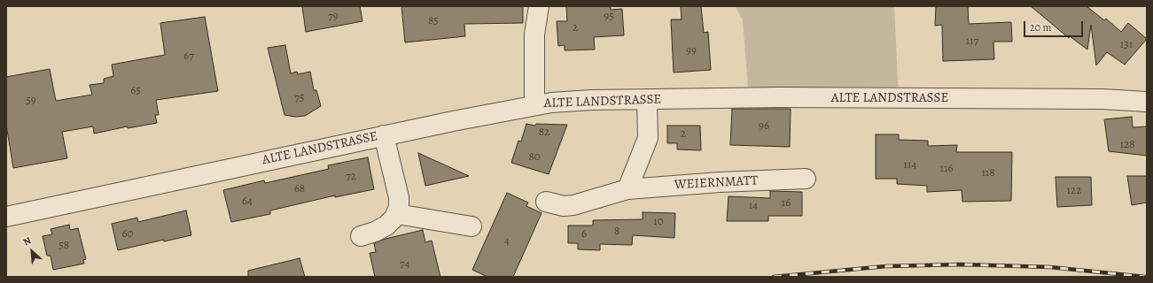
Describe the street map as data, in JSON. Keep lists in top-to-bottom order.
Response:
{
  "streets": {
    "street": ["ALTE LANDSTRASSE", "WEIERNMATT"]
  },
  "house_numbers": [
    "79",
    "95",
    "85",
    "2",
    "117",
    "131",
    "99",
    "67",
    "65",
    "75",
    "59",
    "96",
    "82",
    "2",
    "128",
    "80",
    "114",
    "116",
    "118",
    "72",
    "68",
    "122",
    "64",
    "16",
    "14",
    "10",
    "8",
    "60",
    "6",
    "4",
    "58",
    "74"
  ],
  "scale_bar": "20 m",
  "north": "top left"
}
